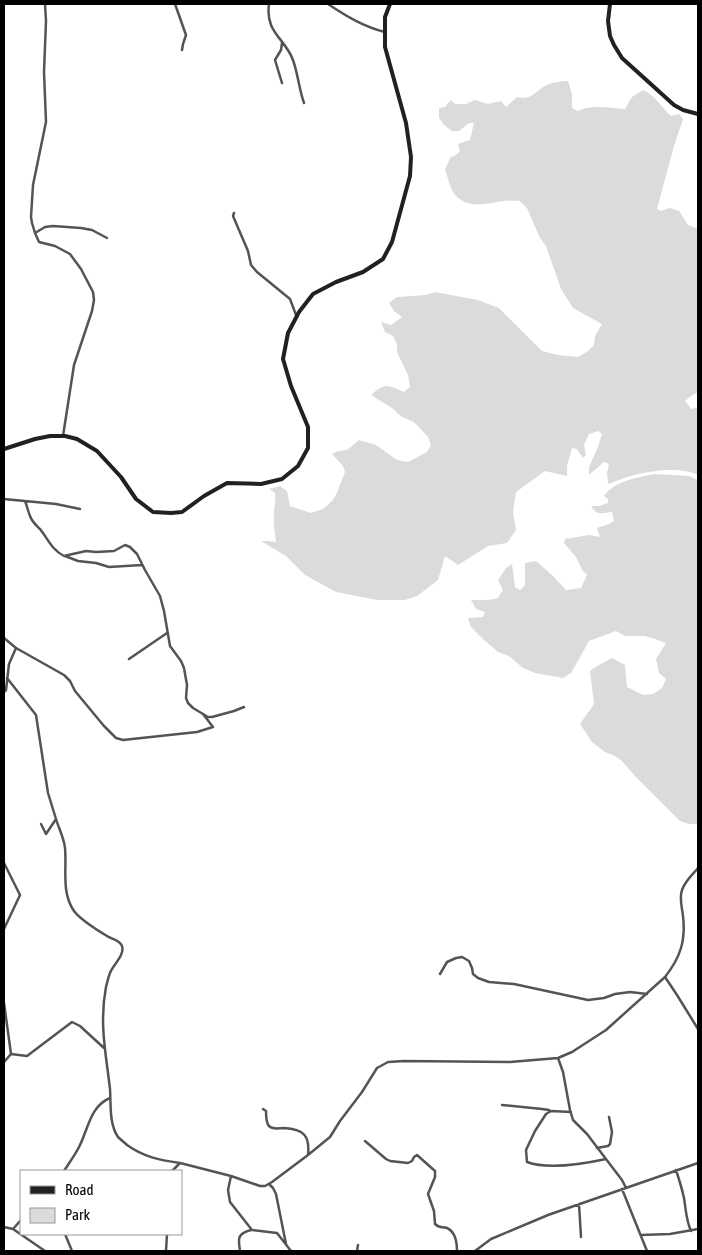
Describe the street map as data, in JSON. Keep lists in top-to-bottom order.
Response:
{
  "legend": ["Road", "Park"]
}
